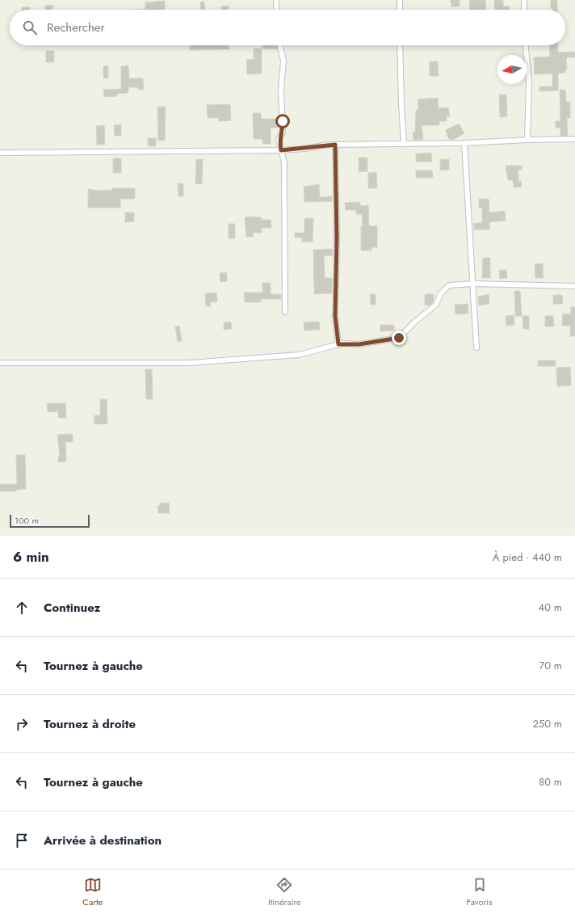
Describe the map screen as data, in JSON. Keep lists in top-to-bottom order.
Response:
{
  "scale_bar": "100 m",
  "north": "left",
  "page": {
    "search": "Rechercher",
    "scale": "100 m",
    "heading": ["6 min", "À pied · 440 m"],
    "list": [
      ["Continuez", "40 m"],
      ["Tournez à gauche", "70 m"],
      ["Tournez à droite", "250 m"],
      ["Tournez à gauche", "80 m"],
      "Arrivée à destination"
    ],
    "nav": ["Carte", "Itinéraire", "Favoris"]
  }
}
